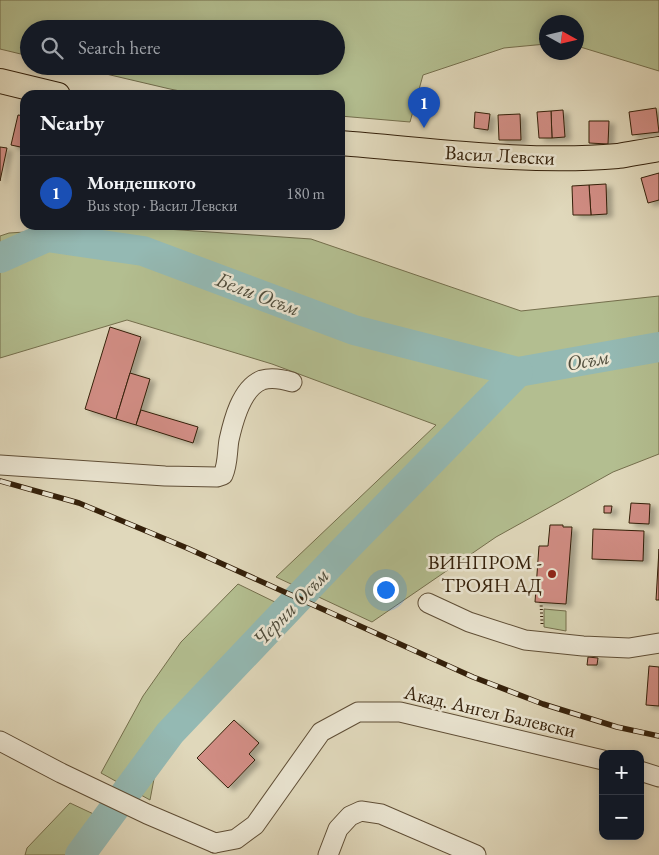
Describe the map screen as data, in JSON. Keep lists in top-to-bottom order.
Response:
{
  "streets": {
    "main road": ["Васил Левски"],
    "street": ["Акад. Ангел Балевски"]
  },
  "water": ["Бели Осъм", "Осъм", "Черни Осъм"],
  "places": ["ВИНПРОМ - ТРОЯН АД"],
  "north": "right",
  "page": {
    "search": "Search here",
    "pins": "1",
    "heading": "Nearby",
    "list": [
      {
        "mark": "1",
        "name": "Мондешкото",
        "note": "Bus stop · Васил Левски",
        "value": "180 m"
      }
    ],
    "map_buttons": ["+", "−"]
  }
}
